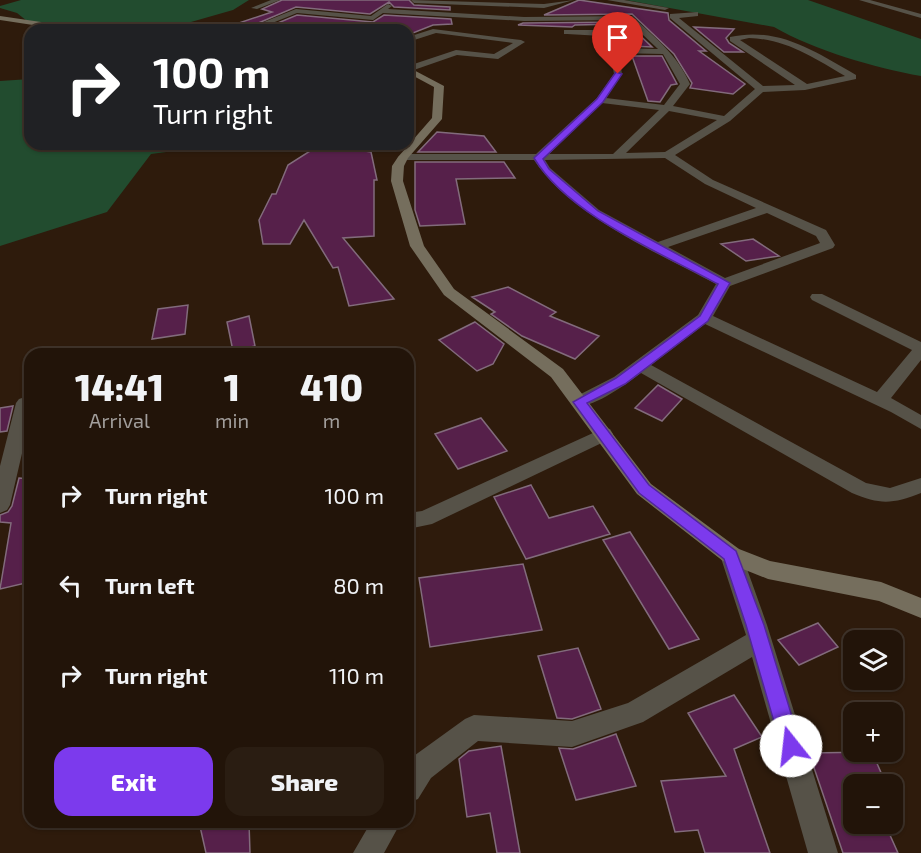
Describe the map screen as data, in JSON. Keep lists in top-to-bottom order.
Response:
{
  "page": {
    "turn": ["100 m", "Turn right"],
    "eta": [
      "14:41",
      "Arrival",
      "1",
      "min",
      "410",
      "m"
    ],
    "list": [
      {
        "name": "Turn right",
        "value": "100 m"
      },
      {
        "name": "Turn left",
        "value": "80 m"
      },
      {
        "name": "Turn right",
        "value": "110 m"
      }
    ],
    "map_buttons": ["+", "−"],
    "buttons": ["Exit", "Share"]
  }
}
